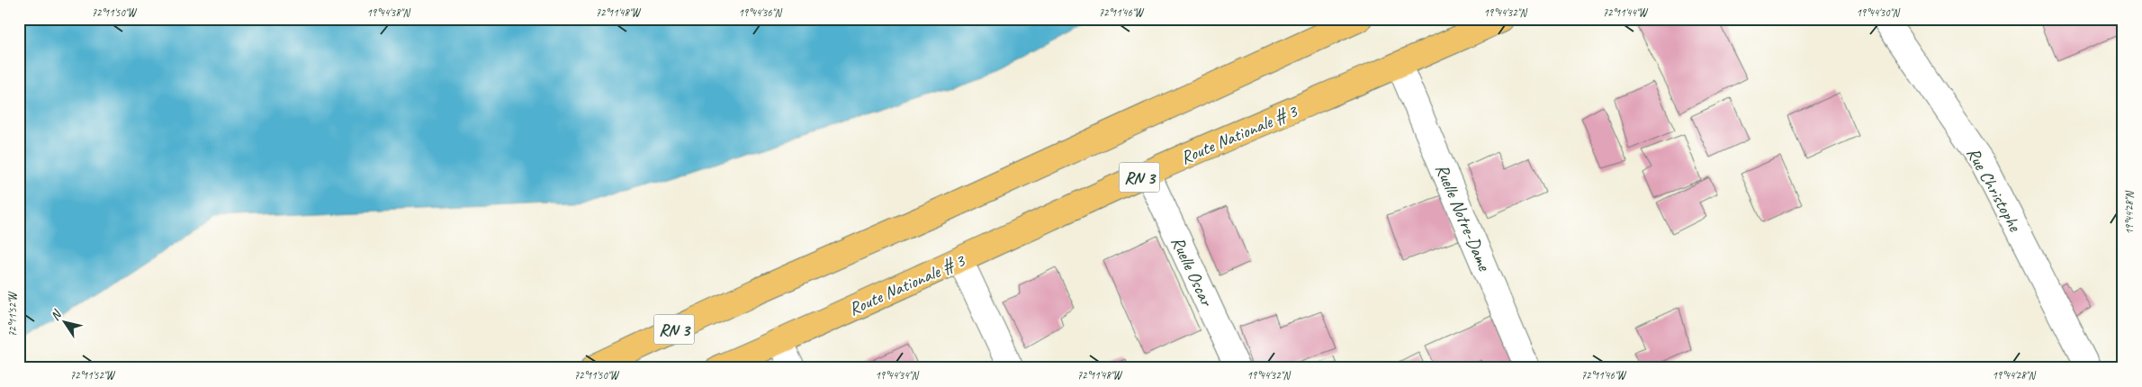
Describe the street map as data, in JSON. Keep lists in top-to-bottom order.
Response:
{
  "streets": {
    "main road": ["Route Nationale # 3", "RN 3"],
    "street": ["Rue Christophe", "Ruelle Notre-Dame", "Ruelle Oscar"]
  },
  "crossings": [
    ["Route Nationale # 3", "RN 3"],
    ["Route Nationale # 3", "Ruelle Notre-Dame"],
    ["Route Nationale # 3", "Ruelle Oscar"]
  ],
  "north": "top left",
  "coordinates": [
    "72°11'50\"W",
    "19°44'38\"N",
    "72°11'48\"W",
    "19°44'36\"N",
    "72°11'46\"W",
    "19°44'32\"N",
    "72°11'44\"W",
    "19°44'30\"N",
    "19°44'28\"N",
    "72°11'52\"W",
    "19°44'34\"N"
  ]
}
